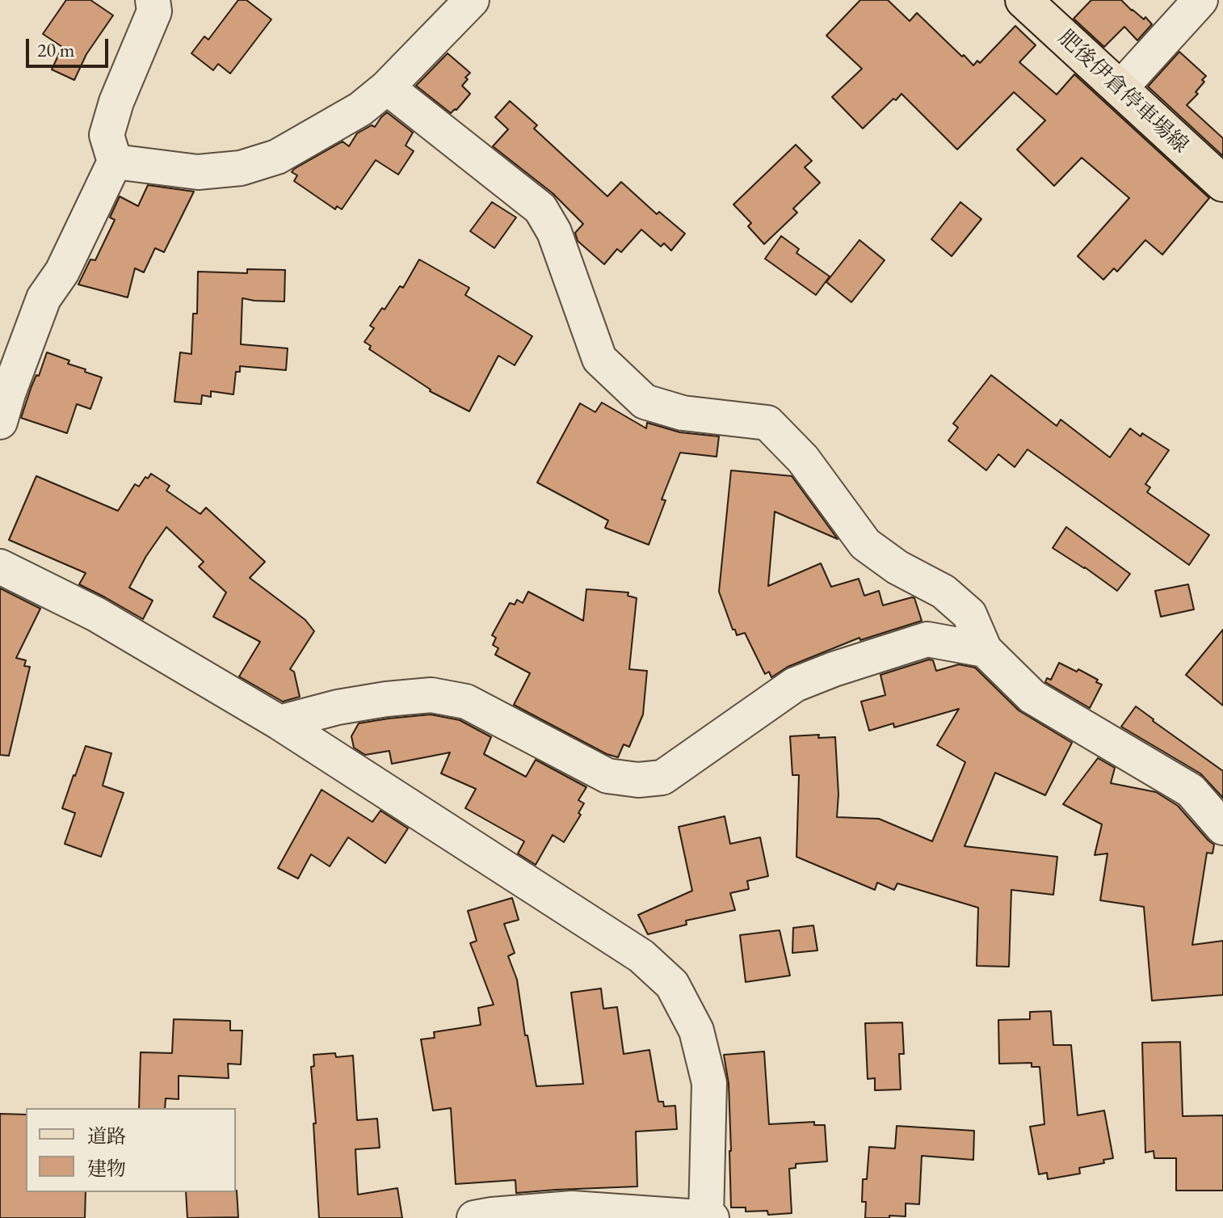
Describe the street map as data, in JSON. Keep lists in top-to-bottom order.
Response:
{
  "streets": {
    "main road": ["肥後伊倉停車場線"]
  },
  "legend": ["道路", "建物"],
  "scale_bar": "20 m"
}
